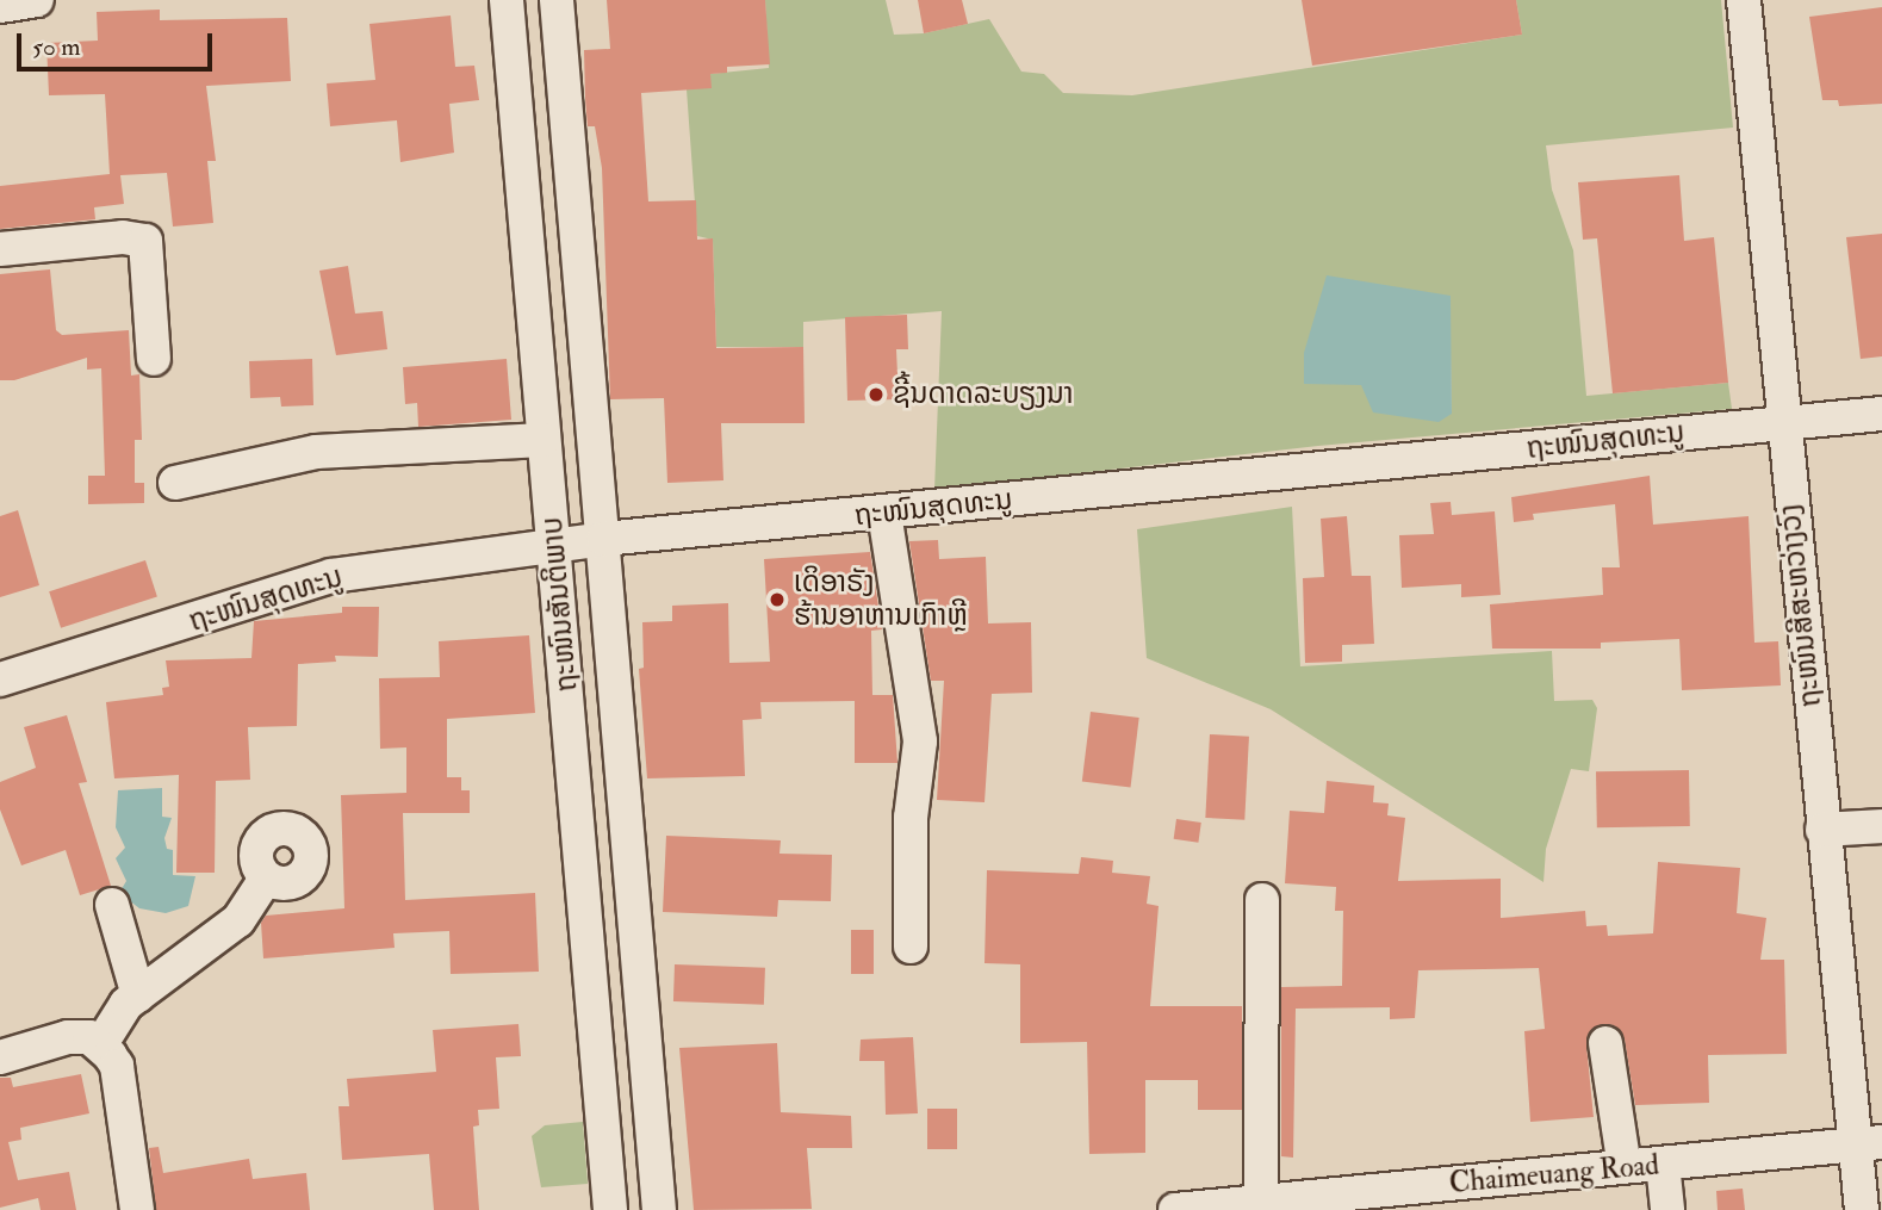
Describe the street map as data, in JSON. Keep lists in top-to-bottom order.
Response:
{
  "streets": {
    "street": [
      "ຖະໜົນສຸດທະນູ",
      "ຖະໜົນສັນຕິພາບ",
      "ຖະໜົນສີສະຫວ່າງວົງ",
      "Chaimeuang Road"
    ]
  },
  "crossings": [
    ["ຖະໜົນສຸດທະນູ", "ຖະໜົນສັນຕິພາບ"],
    ["ຖະໜົນສຸດທະນູ", "ຖະໜົນສີສະຫວ່າງວົງ"],
    ["ຖະໜົນສີສະຫວ່າງວົງ", "Chaimeuang Road"]
  ],
  "places": ["ຊີ້ນດາດລະບຽງນາ", "ເດິອາຣັງ ຮ້ານອາຫານເກົາຫຼີ"],
  "scale_bar": "50 m"
}
